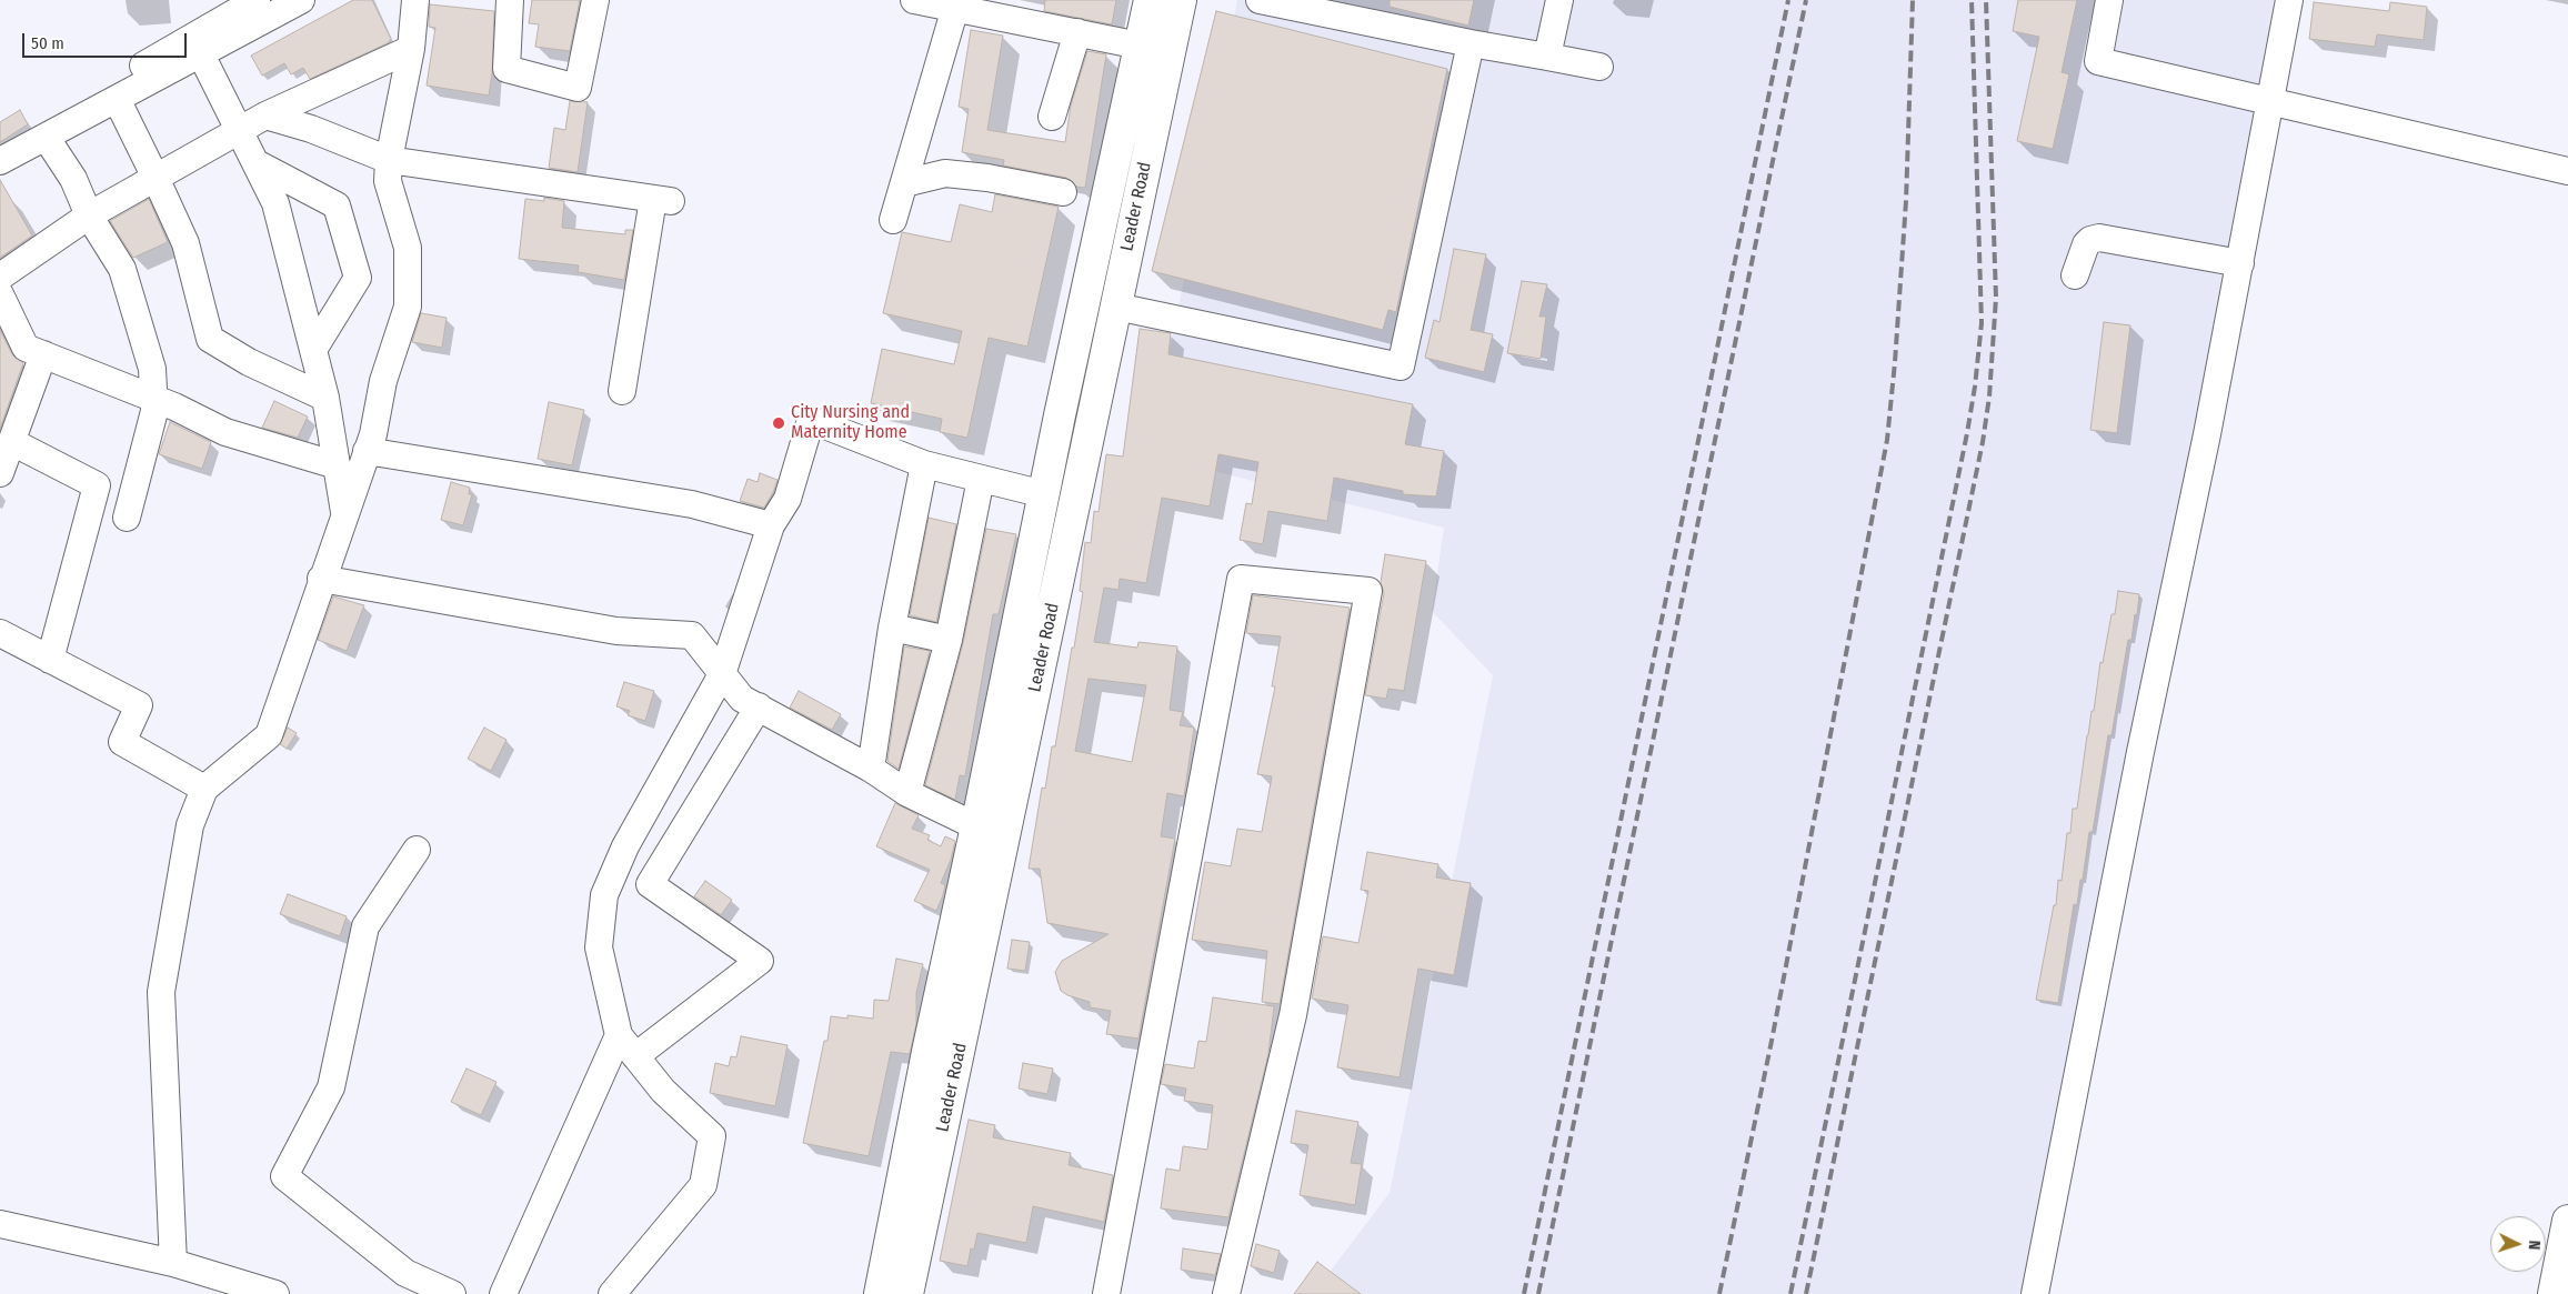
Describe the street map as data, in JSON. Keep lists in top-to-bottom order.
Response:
{
  "streets": {
    "main road": ["Leader Road"]
  },
  "places": ["City Nursing and Maternity Home"],
  "scale_bar": "50 m",
  "north": "right"
}
